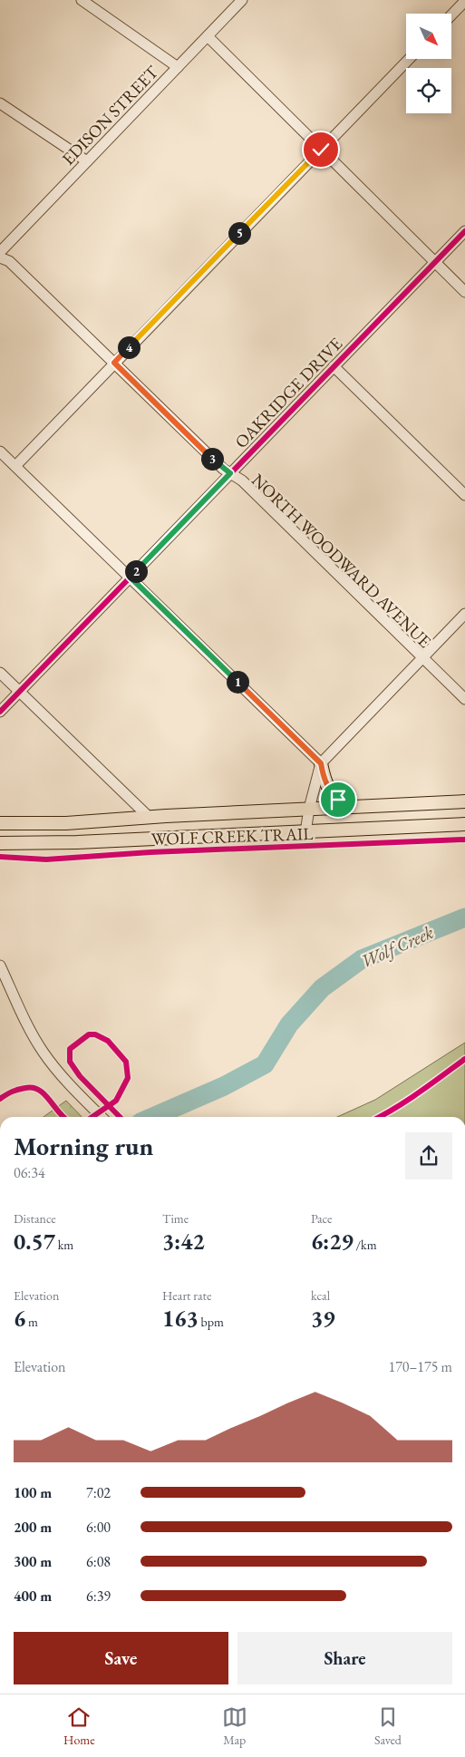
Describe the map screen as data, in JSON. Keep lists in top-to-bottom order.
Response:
{
  "streets": {
    "street": ["EDISON STREET", "OAKRIDGE DRIVE", "NORTH WOODWARD AVENUE"],
    "cycle path": ["WOLF CREEK TRAIL"]
  },
  "crossings": [
    ["OAKRIDGE DRIVE", "NORTH WOODWARD AVENUE"]
  ],
  "water": ["Wolf Creek"],
  "north": "bottom right",
  "page": {
    "pins": [
      "5",
      "4",
      "3",
      "2",
      "1"
    ],
    "heading": ["Morning run", "06:34"],
    "stats": [
      ["Distance", "0.57 km"],
      ["Time", "3:42"],
      ["Pace", "6:29 /km"],
      ["Elevation", "6 m"],
      ["Heart rate", "163 bpm"],
      ["kcal", "39"]
    ],
    "chart": ["Elevation", "170–175 m"],
    "list": [
      {
        "name": "100 m",
        "note": "7:02"
      },
      {
        "name": "200 m",
        "note": "6:00"
      },
      {
        "name": "300 m",
        "note": "6:08"
      },
      {
        "name": "400 m",
        "note": "6:39"
      }
    ],
    "buttons": ["Save", "Share"],
    "tabs": ["Home", "Map", "Saved"]
  }
}
